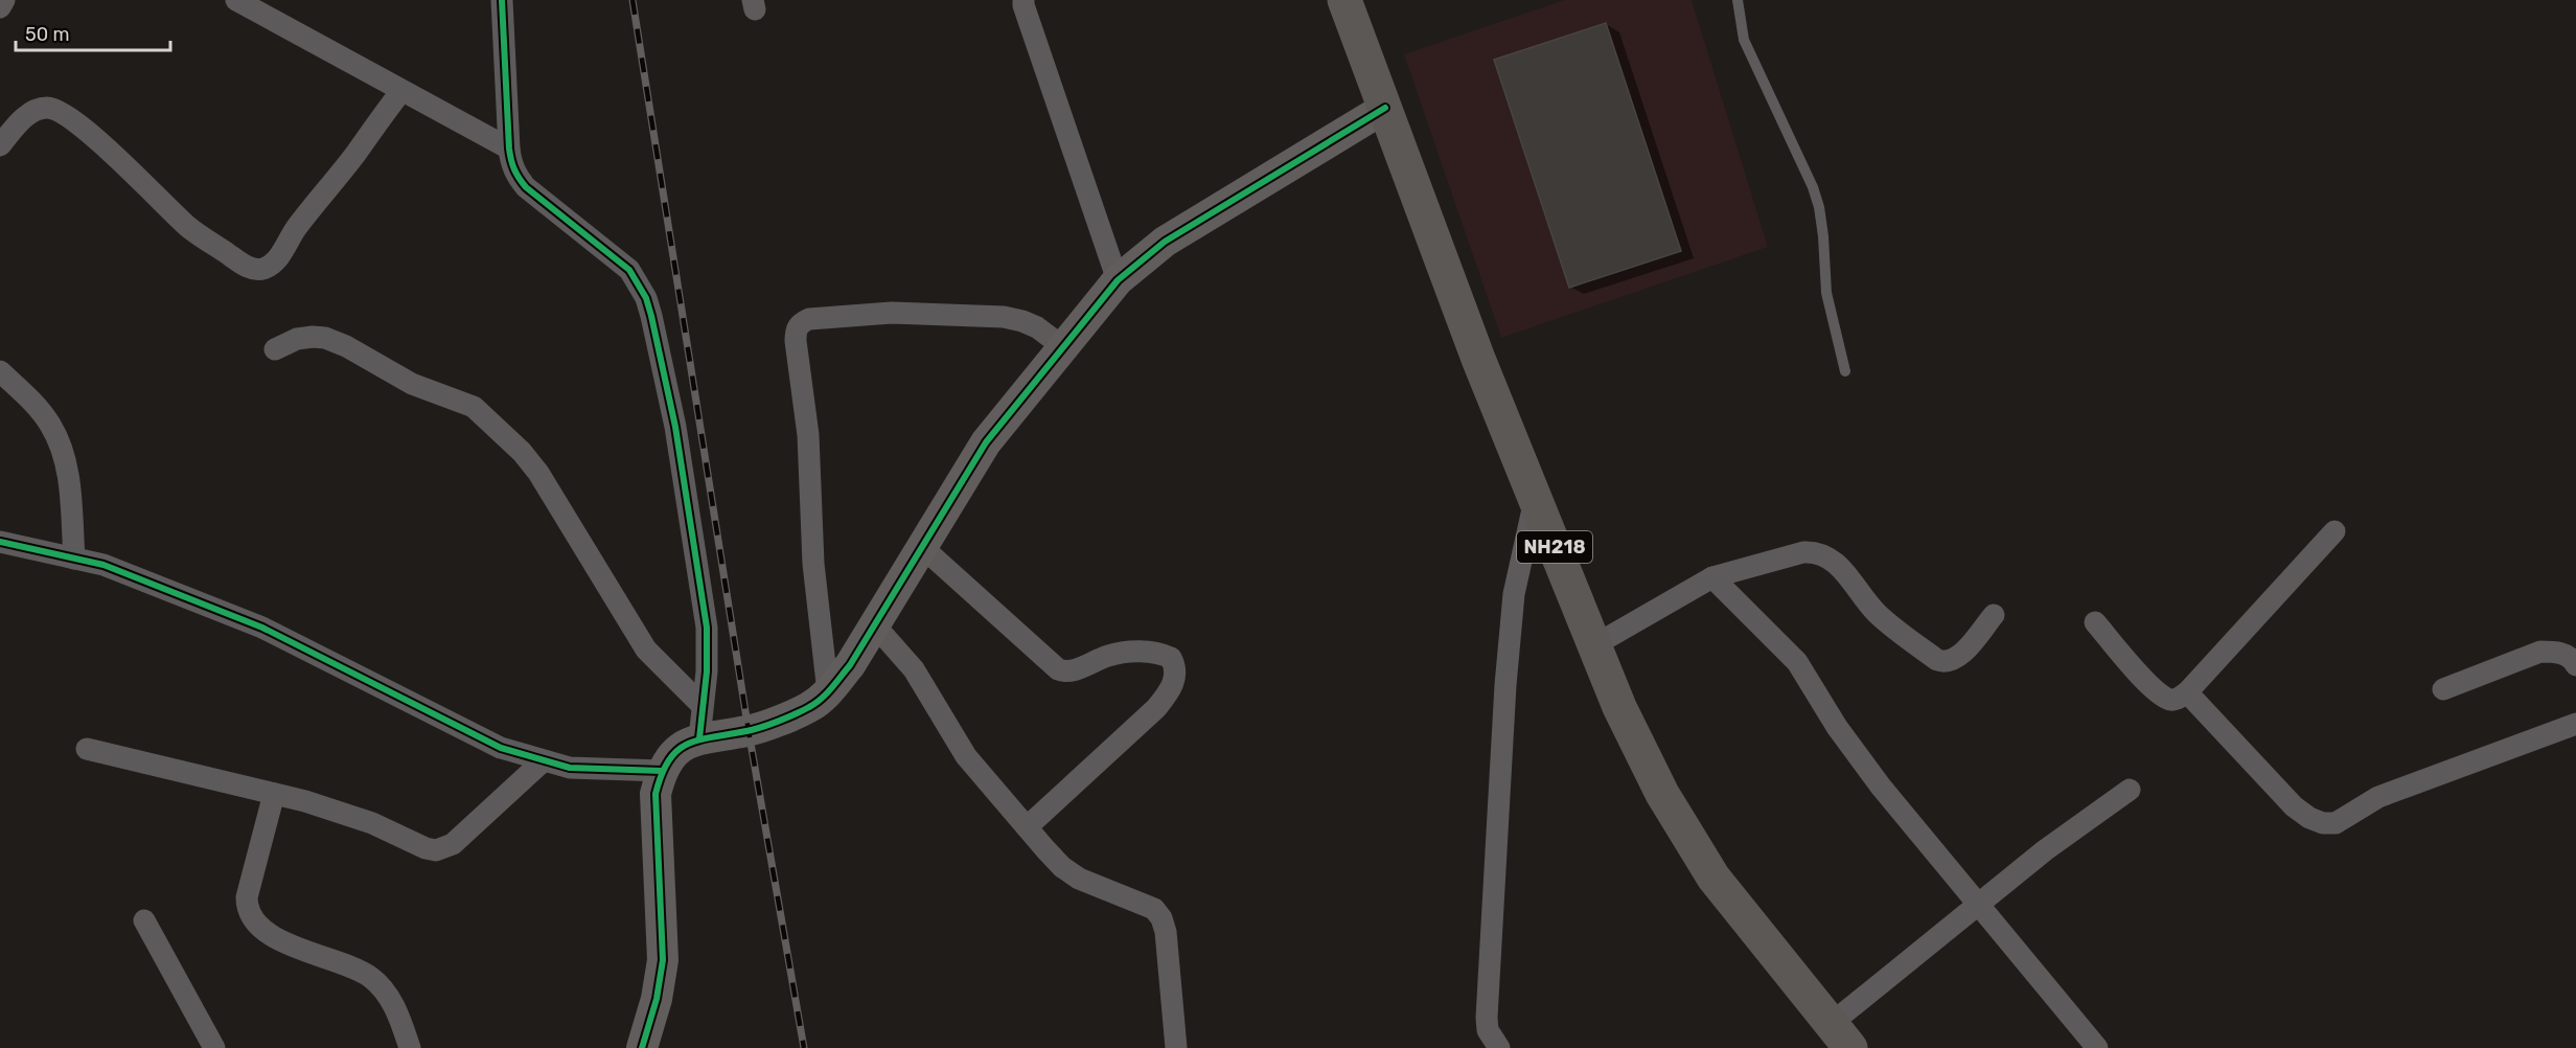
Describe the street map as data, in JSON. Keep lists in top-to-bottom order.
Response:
{
  "streets": {
    "highway": ["NH218"]
  },
  "scale_bar": "50 m"
}
